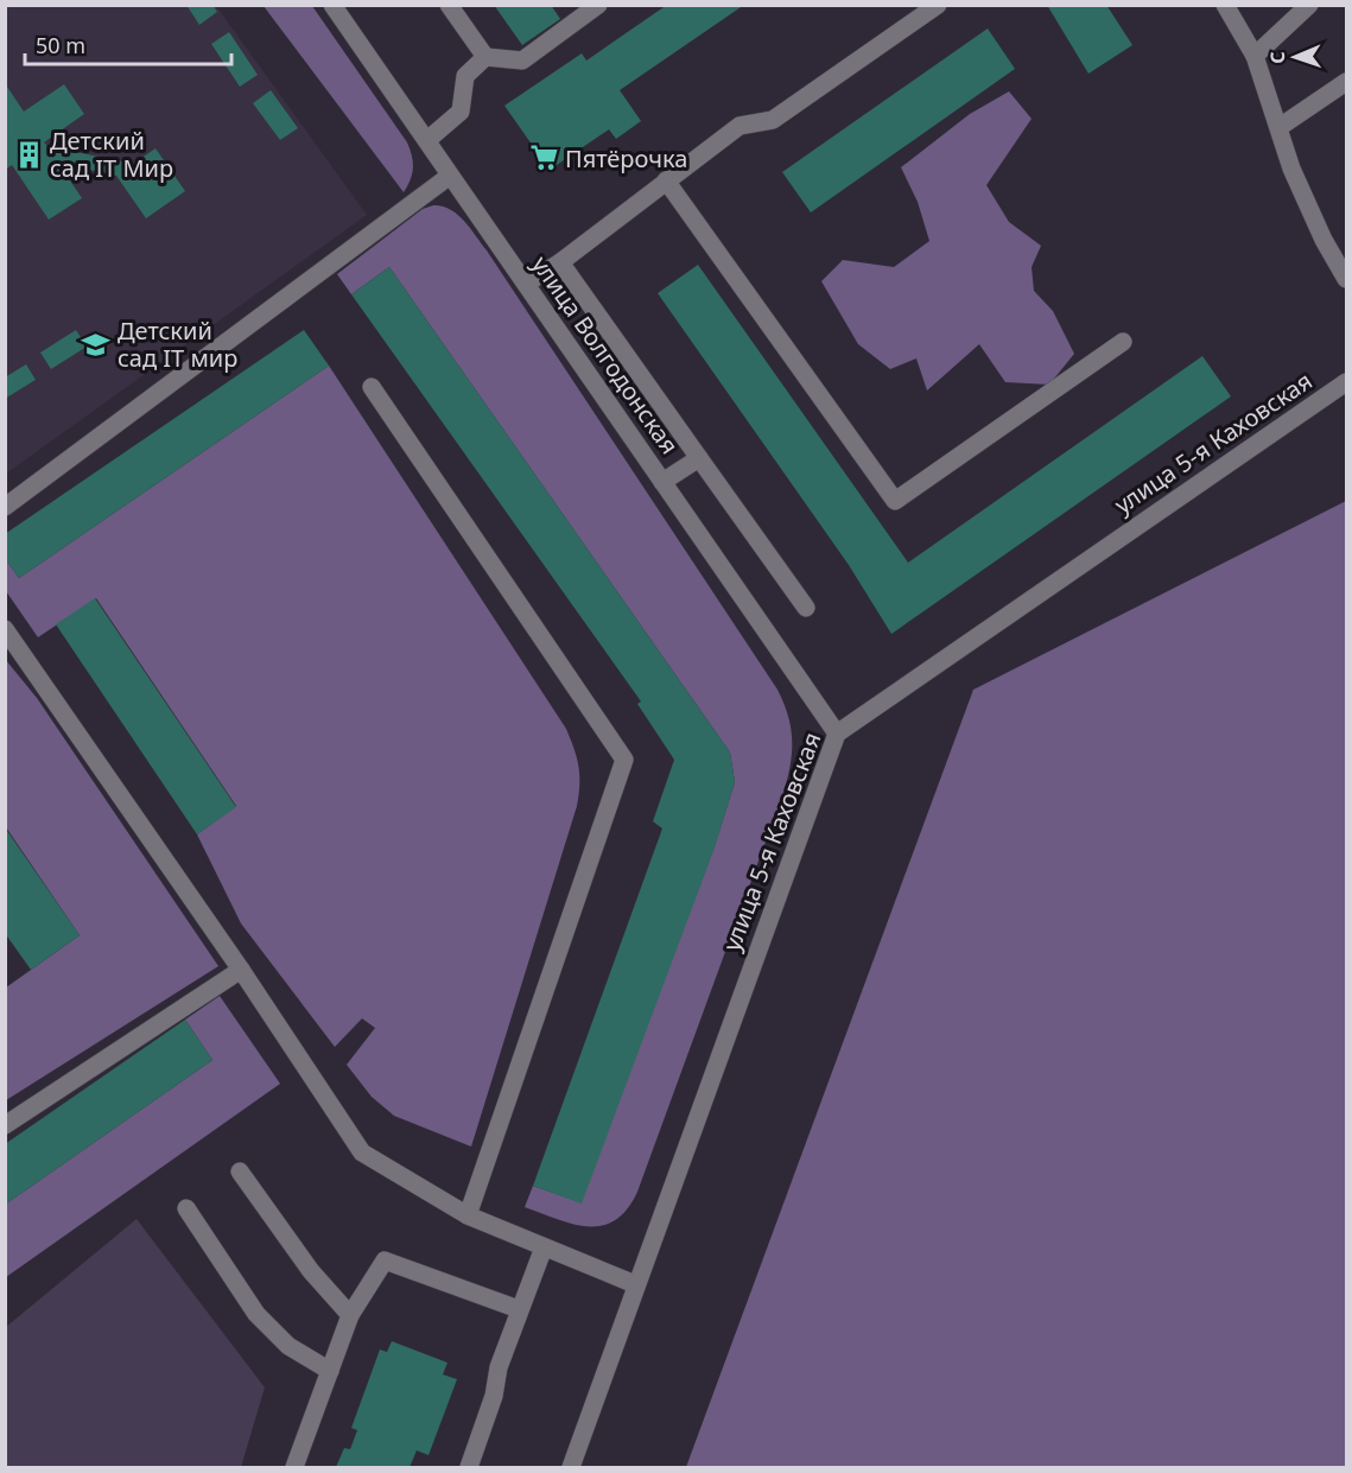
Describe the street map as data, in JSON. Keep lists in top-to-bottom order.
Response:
{
  "streets": {
    "street": ["улица Волгодонская", "улица 5-я Каховская"]
  },
  "crossings": [
    ["улица Волгодонская", "улица 5-я Каховская"]
  ],
  "places": {
    "building": ["Детский сад IT Мир"],
    "supermarket": ["Пятёрочка"],
    "school or university": ["Детский сад IT мир"]
  },
  "scale_bar": "50 m",
  "north": "left"
}
